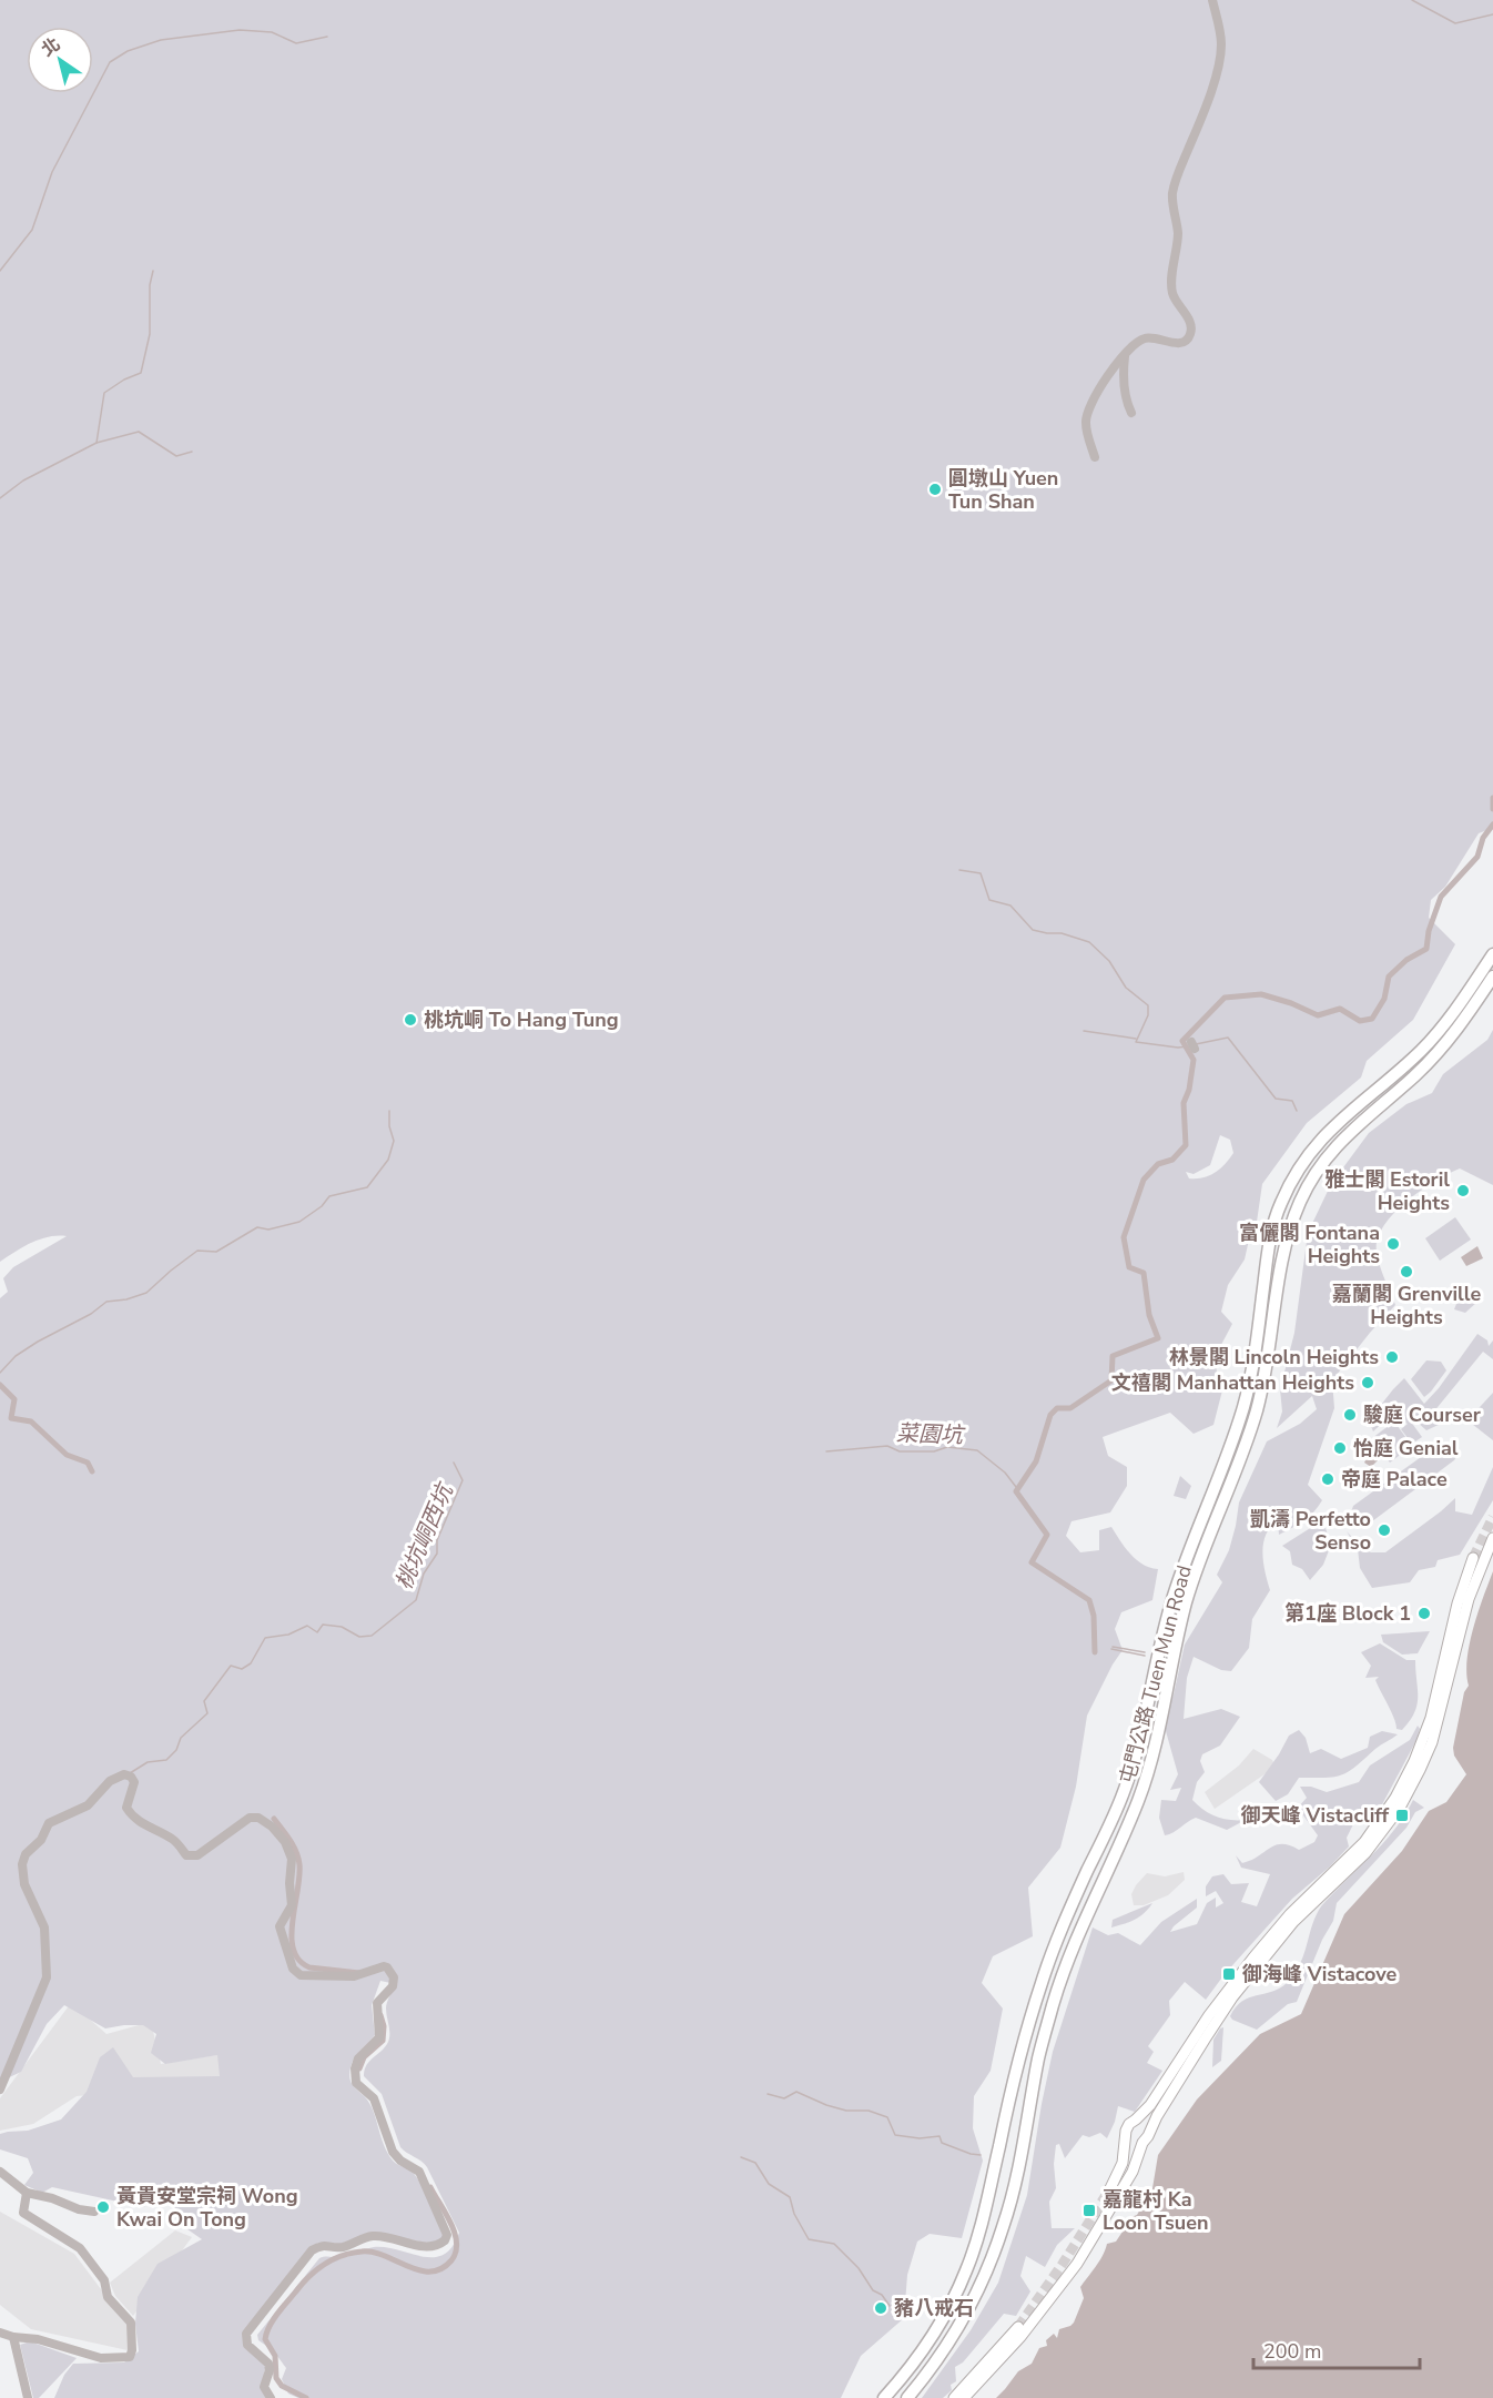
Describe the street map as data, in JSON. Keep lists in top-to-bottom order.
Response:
{
  "streets": {
    "highway": ["屯門公路 Tuen Mun Road"]
  },
  "water": ["菜園坑", "桃坑峒西坑"],
  "places": {
    "other": [
      "圓墩山 Yuen Tun Shan",
      "桃坑峒 To Hang Tung",
      "雅士閣 Estoril Heights",
      "富儷閣 Fontana Heights",
      "嘉蘭閣 Grenville Heights",
      "林景閣 Lincoln Heights",
      "文禧閣 Manhattan Heights",
      "駿庭 Courser",
      "怡庭 Genial",
      "帝庭 Palace",
      "凱濤 Perfetto Senso",
      "第1座 Block 1",
      "黃貴安堂宗祠 Wong Kwai On Tong",
      "豬八戒石"
    ],
    "transit": ["御天峰 Vistacliff", "御海峰 Vistacove", "嘉龍村 Ka Loon Tsuen"]
  },
  "scale_bar": "200 m",
  "north": "top left"
}
